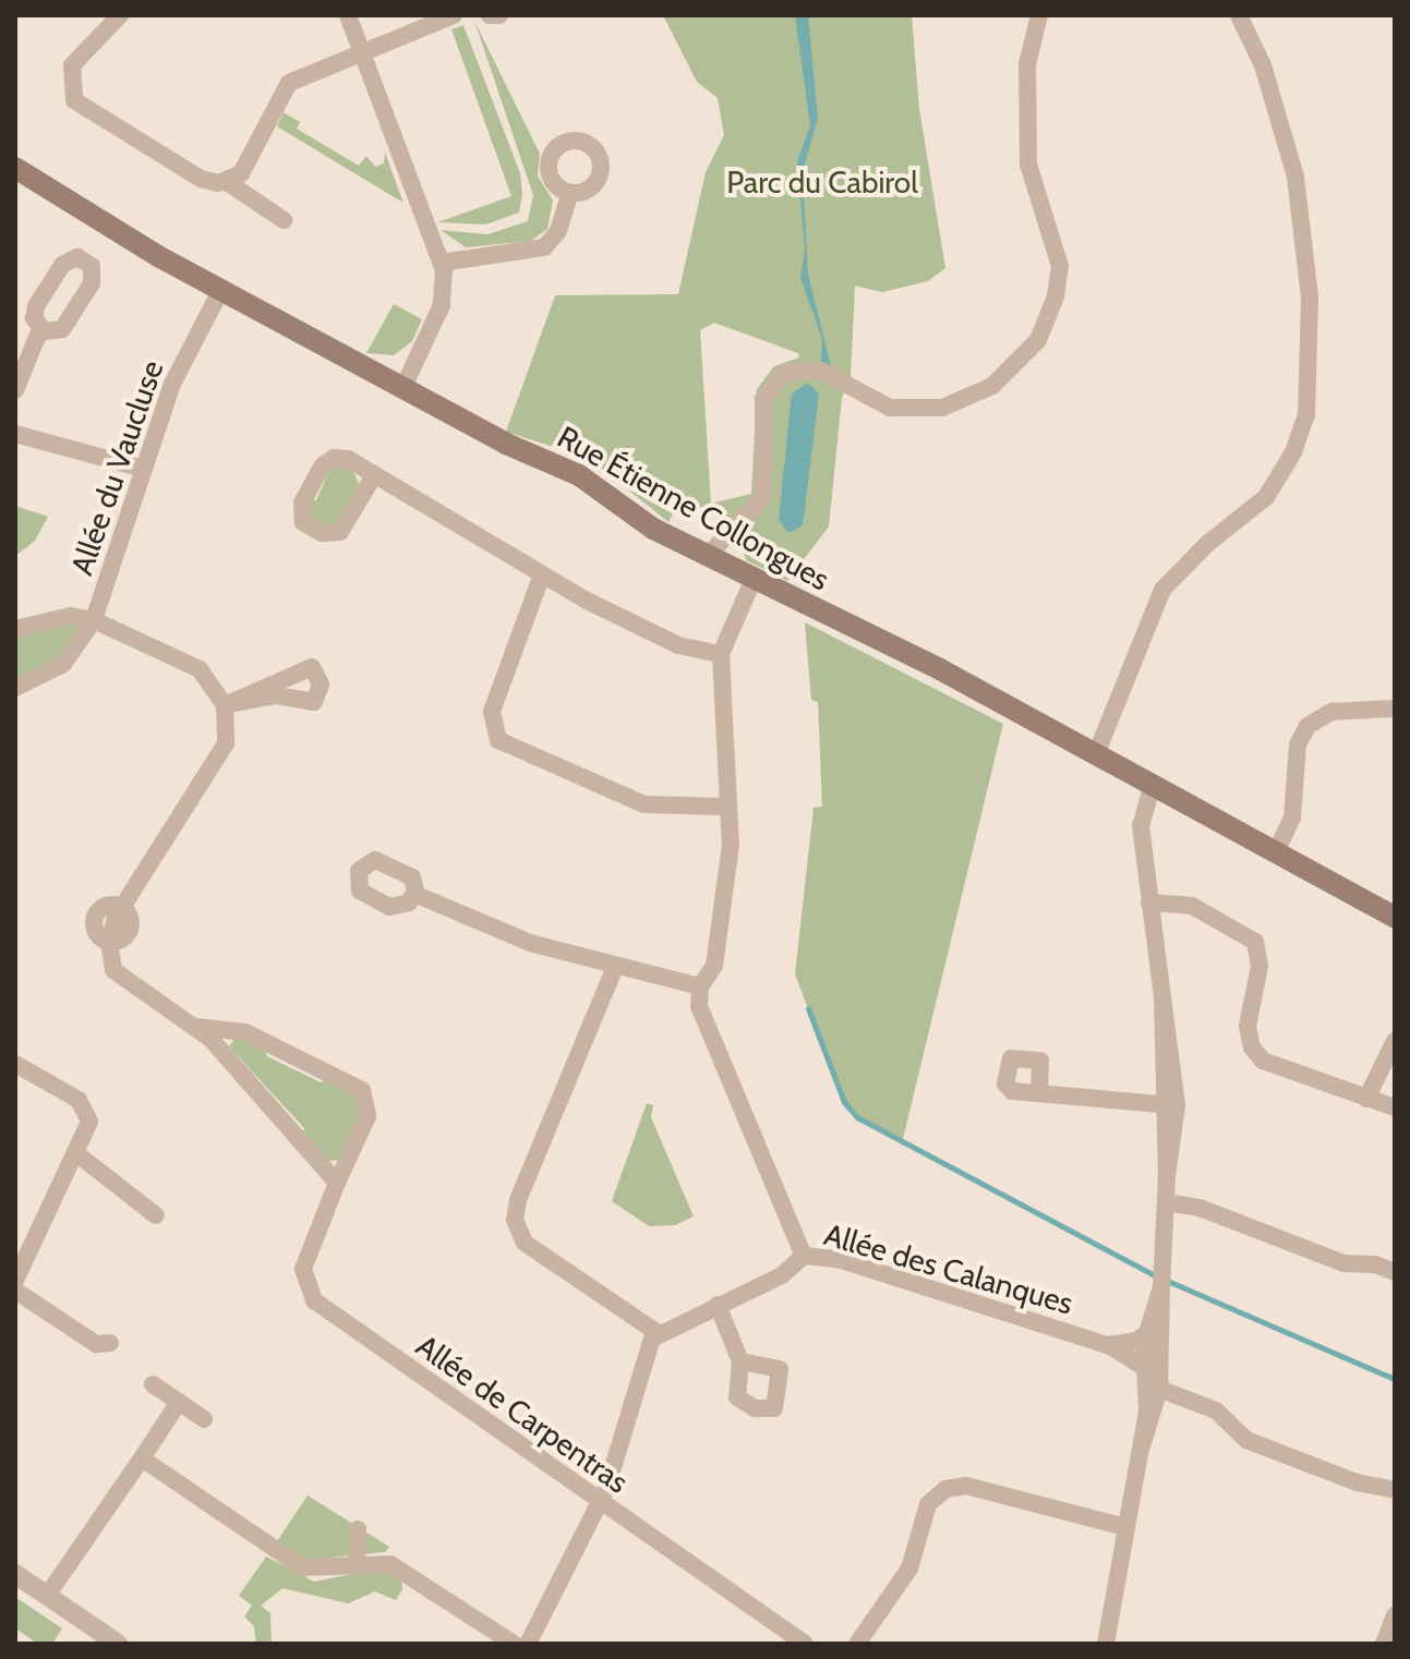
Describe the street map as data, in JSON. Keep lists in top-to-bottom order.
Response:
{
  "streets": {
    "main road": ["Rue Étienne Collongues"],
    "street": ["Allée du Vaucluse", "Allée des Calanques", "Allée de Carpentras"]
  },
  "crossings": [
    ["Allée du Vaucluse", "Rue Étienne Collongues"]
  ],
  "parks": ["Parc du Cabirol"]
}
